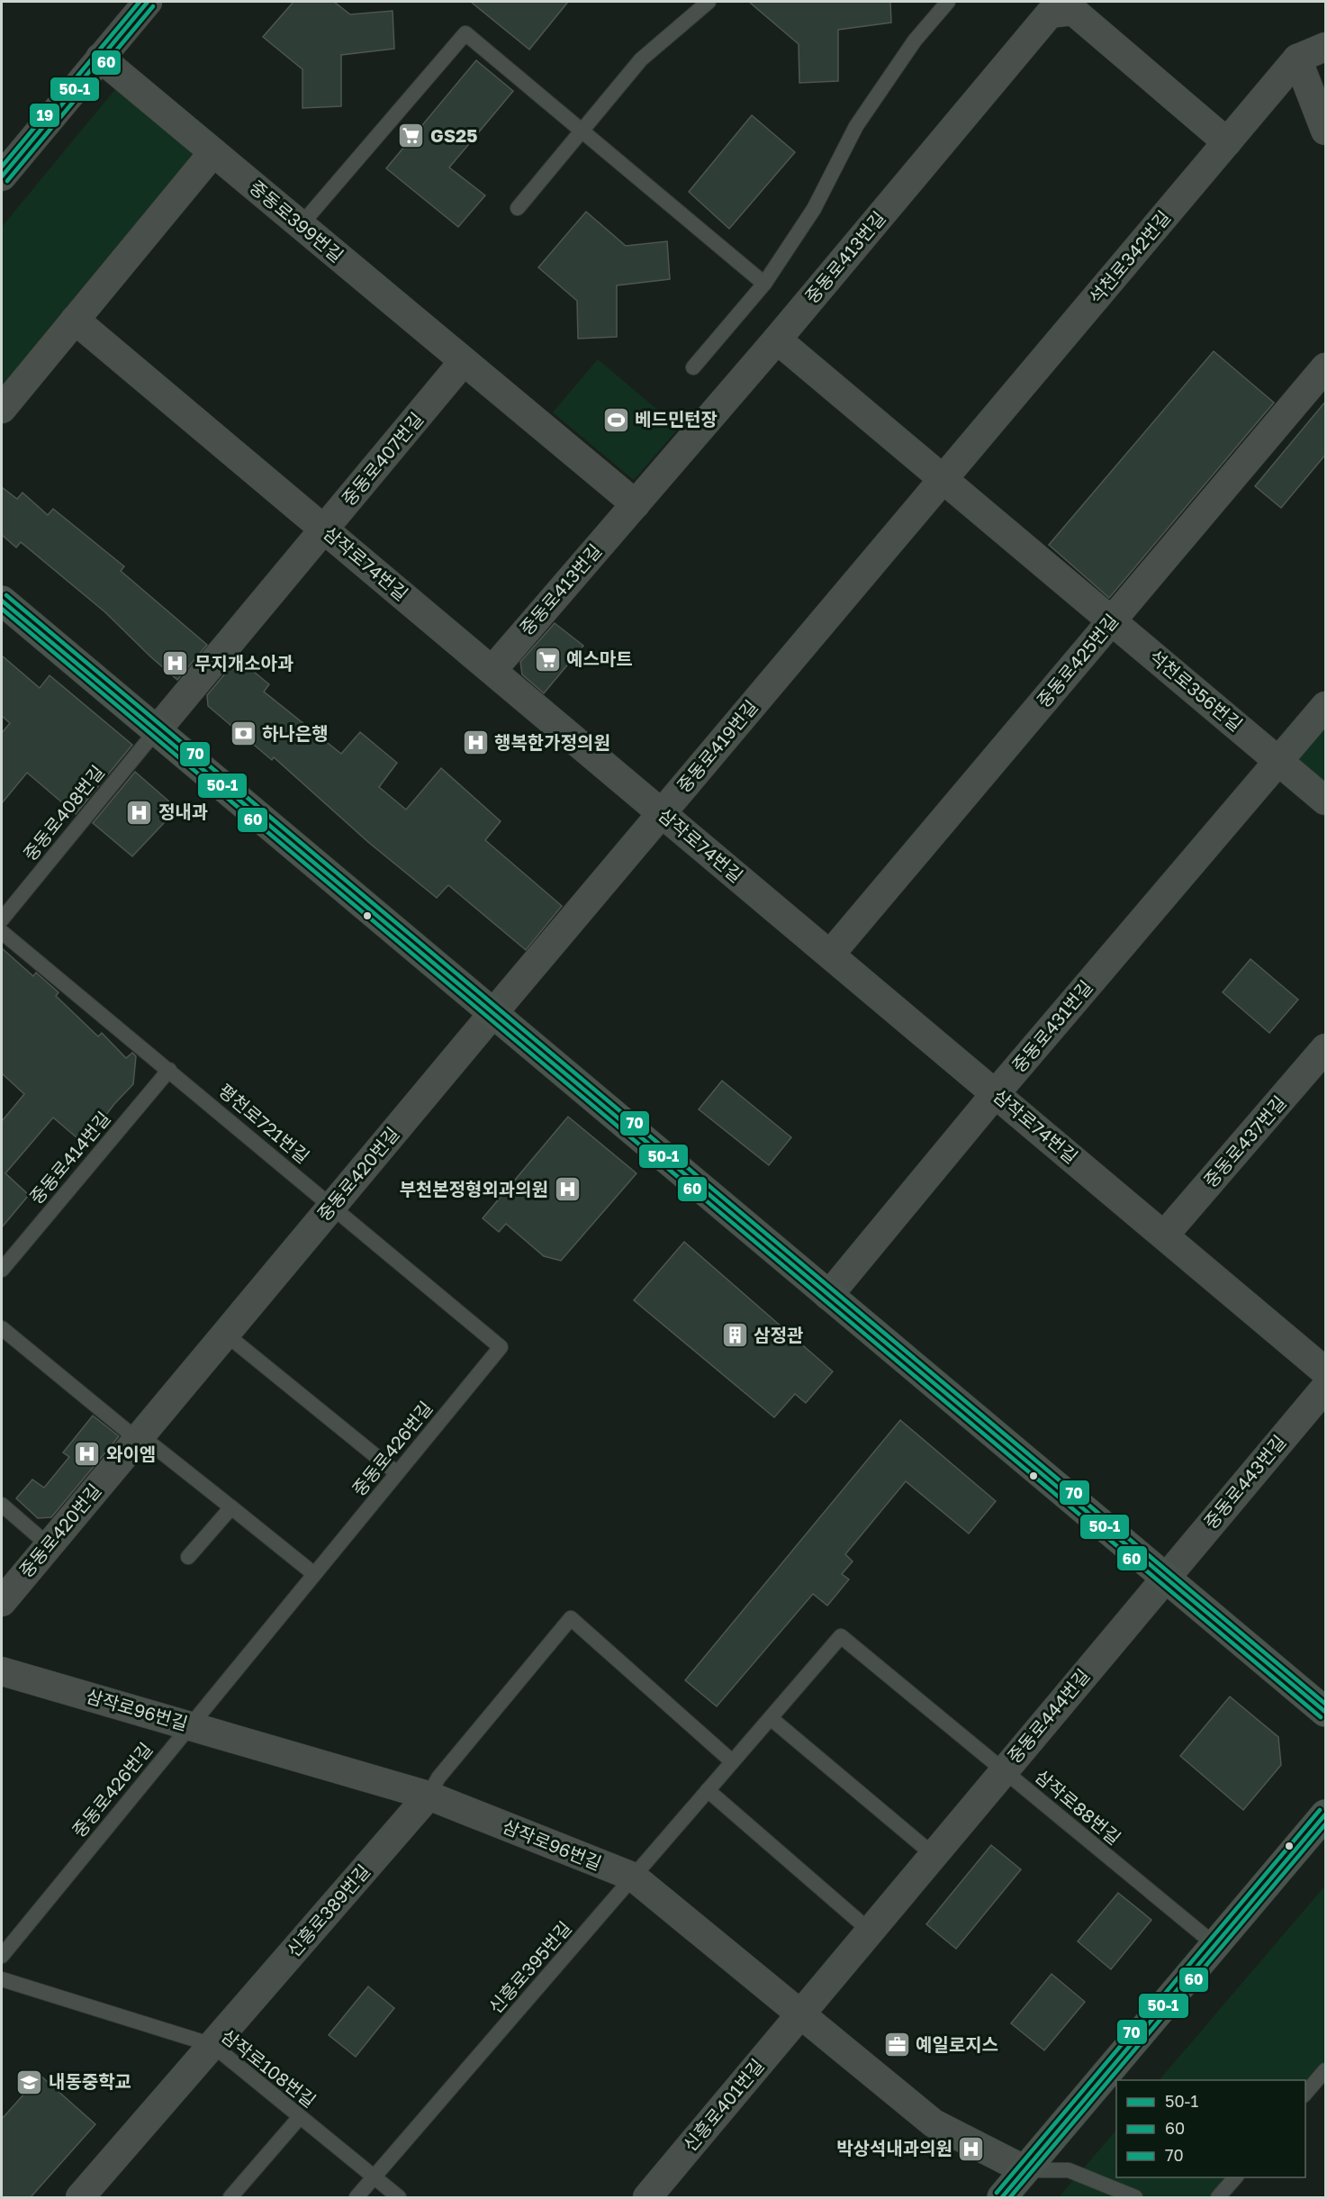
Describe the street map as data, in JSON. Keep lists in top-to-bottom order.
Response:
{
  "streets": {
    "street": [
      "중동로399번길",
      "중동로413번길",
      "석천로342번길",
      "중동로407번길",
      "삼작로74번길",
      "중동로425번길",
      "석천로356번길",
      "중동로419번길",
      "중동로431번길",
      "중동로437번길",
      "중동로420번길",
      "중동로443번길",
      "삼작로96번길",
      "중동로444번길",
      "신흥로389번길",
      "신흥로401번길"
    ],
    "lane": [
      "중동로408번길",
      "평천로721번길",
      "중동로414번길",
      "중동로426번길",
      "삼작로88번길",
      "신흥로395번길",
      "삼작로108번길"
    ]
  },
  "crossings": [
    ["중동로399번길", "중동로413번길"],
    ["중동로399번길", "중동로407번길"],
    ["중동로413번길", "석천로342번길"],
    ["중동로413번길", "삼작로74번길"],
    ["석천로342번길", "중동로419번길"],
    ["중동로407번길", "삼작로74번길"],
    ["중동로407번길", "중동로408번길"],
    ["삼작로74번길", "중동로425번길"],
    ["삼작로74번길", "중동로419번길"],
    ["삼작로74번길", "중동로431번길"],
    ["삼작로74번길", "중동로437번길"],
    ["중동로425번길", "석천로356번길"],
    ["석천로356번길", "중동로431번길"],
    ["중동로419번길", "중동로420번길"],
    ["평천로721번길", "중동로414번길"],
    ["평천로721번길", "중동로420번길"],
    ["평천로721번길", "중동로426번길"],
    ["중동로426번길", "삼작로96번길"],
    ["중동로443번길", "중동로444번길"],
    ["삼작로96번길", "중동로444번길"],
    ["삼작로96번길", "신흥로389번길"],
    ["삼작로96번길", "신흥로395번길"],
    ["삼작로96번길", "신흥로401번길"],
    ["중동로444번길", "삼작로88번길"],
    ["중동로444번길", "신흥로401번길"],
    ["삼작로88번길", "신흥로395번길"],
    ["신흥로389번길", "신흥로395번길"],
    ["신흥로389번길", "삼작로108번길"],
    ["신흥로395번길", "삼작로108번길"]
  ],
  "places": {
    "supermarket": ["GS25", "예스마트"],
    "sports": ["베드민턴장"],
    "hospital": [
      "무지개소아과",
      "행복한가정의원",
      "정내과",
      "부천본정형외과의원",
      "와이엠",
      "박상석내과의원"
    ],
    "bank": ["하나은행"],
    "building": ["삼정관"],
    "office": ["예일로지스"],
    "school or university": ["내동중학교"]
  },
  "lines": [
    "transit line 50-1",
    "transit line 19",
    "transit line 60",
    "transit line 70"
  ],
  "legend": ["50-1", "60", "70"]
}
